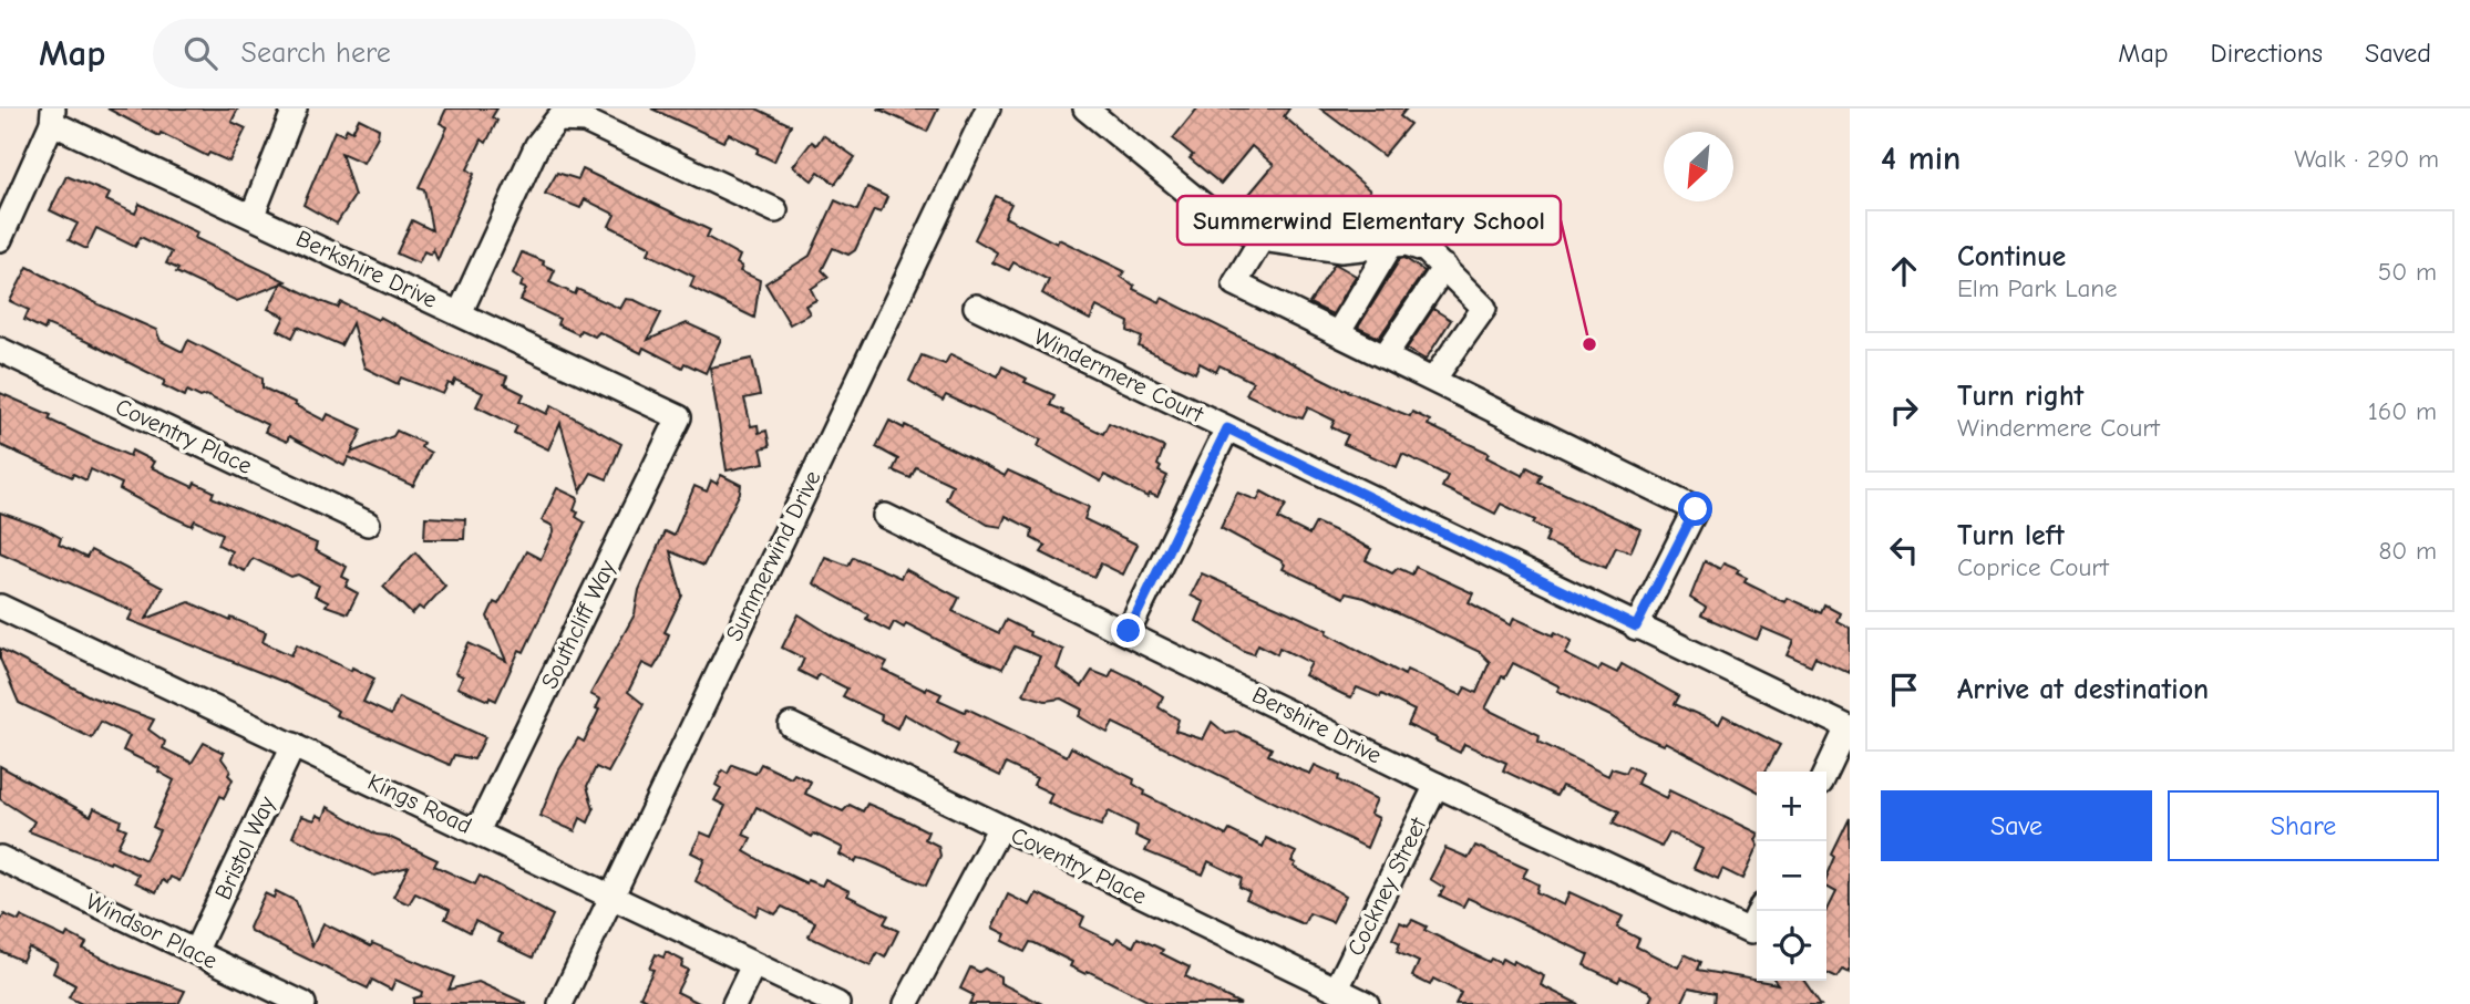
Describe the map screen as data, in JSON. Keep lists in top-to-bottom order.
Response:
{
  "streets": {
    "street": [
      "Berkshire Drive",
      "Windermere Court",
      "Coventry Place",
      "Summerwind Drive",
      "Southcliff Way",
      "Bershire Drive",
      "Kings Road",
      "Bristol Way",
      "Cockney Street",
      "Windsor Place"
    ]
  },
  "crossings": [
    ["Berkshire Drive", "Southcliff Way"],
    ["Coventry Place", "Cockney Street"],
    ["Summerwind Drive", "Kings Road"],
    ["Southcliff Way", "Kings Road"],
    ["Bershire Drive", "Cockney Street"],
    ["Kings Road", "Bristol Way"],
    ["Bristol Way", "Windsor Place"]
  ],
  "places": ["Summerwind Elementary School"],
  "north": "bottom left",
  "page": {
    "header": "Map",
    "search": "Search here",
    "nav": ["Map", "Directions", "Saved"],
    "heading": ["4 min", "Walk · 290 m"],
    "list": [
      ["Continue", "Elm Park Lane", "50 m"],
      ["Turn right", "Windermere Court", "160 m"],
      ["Turn left", "Coprice Court", "80 m"],
      "Arrive at destination"
    ],
    "buttons": ["Save", "Share"],
    "map_buttons": ["+", "−"]
  }
}
